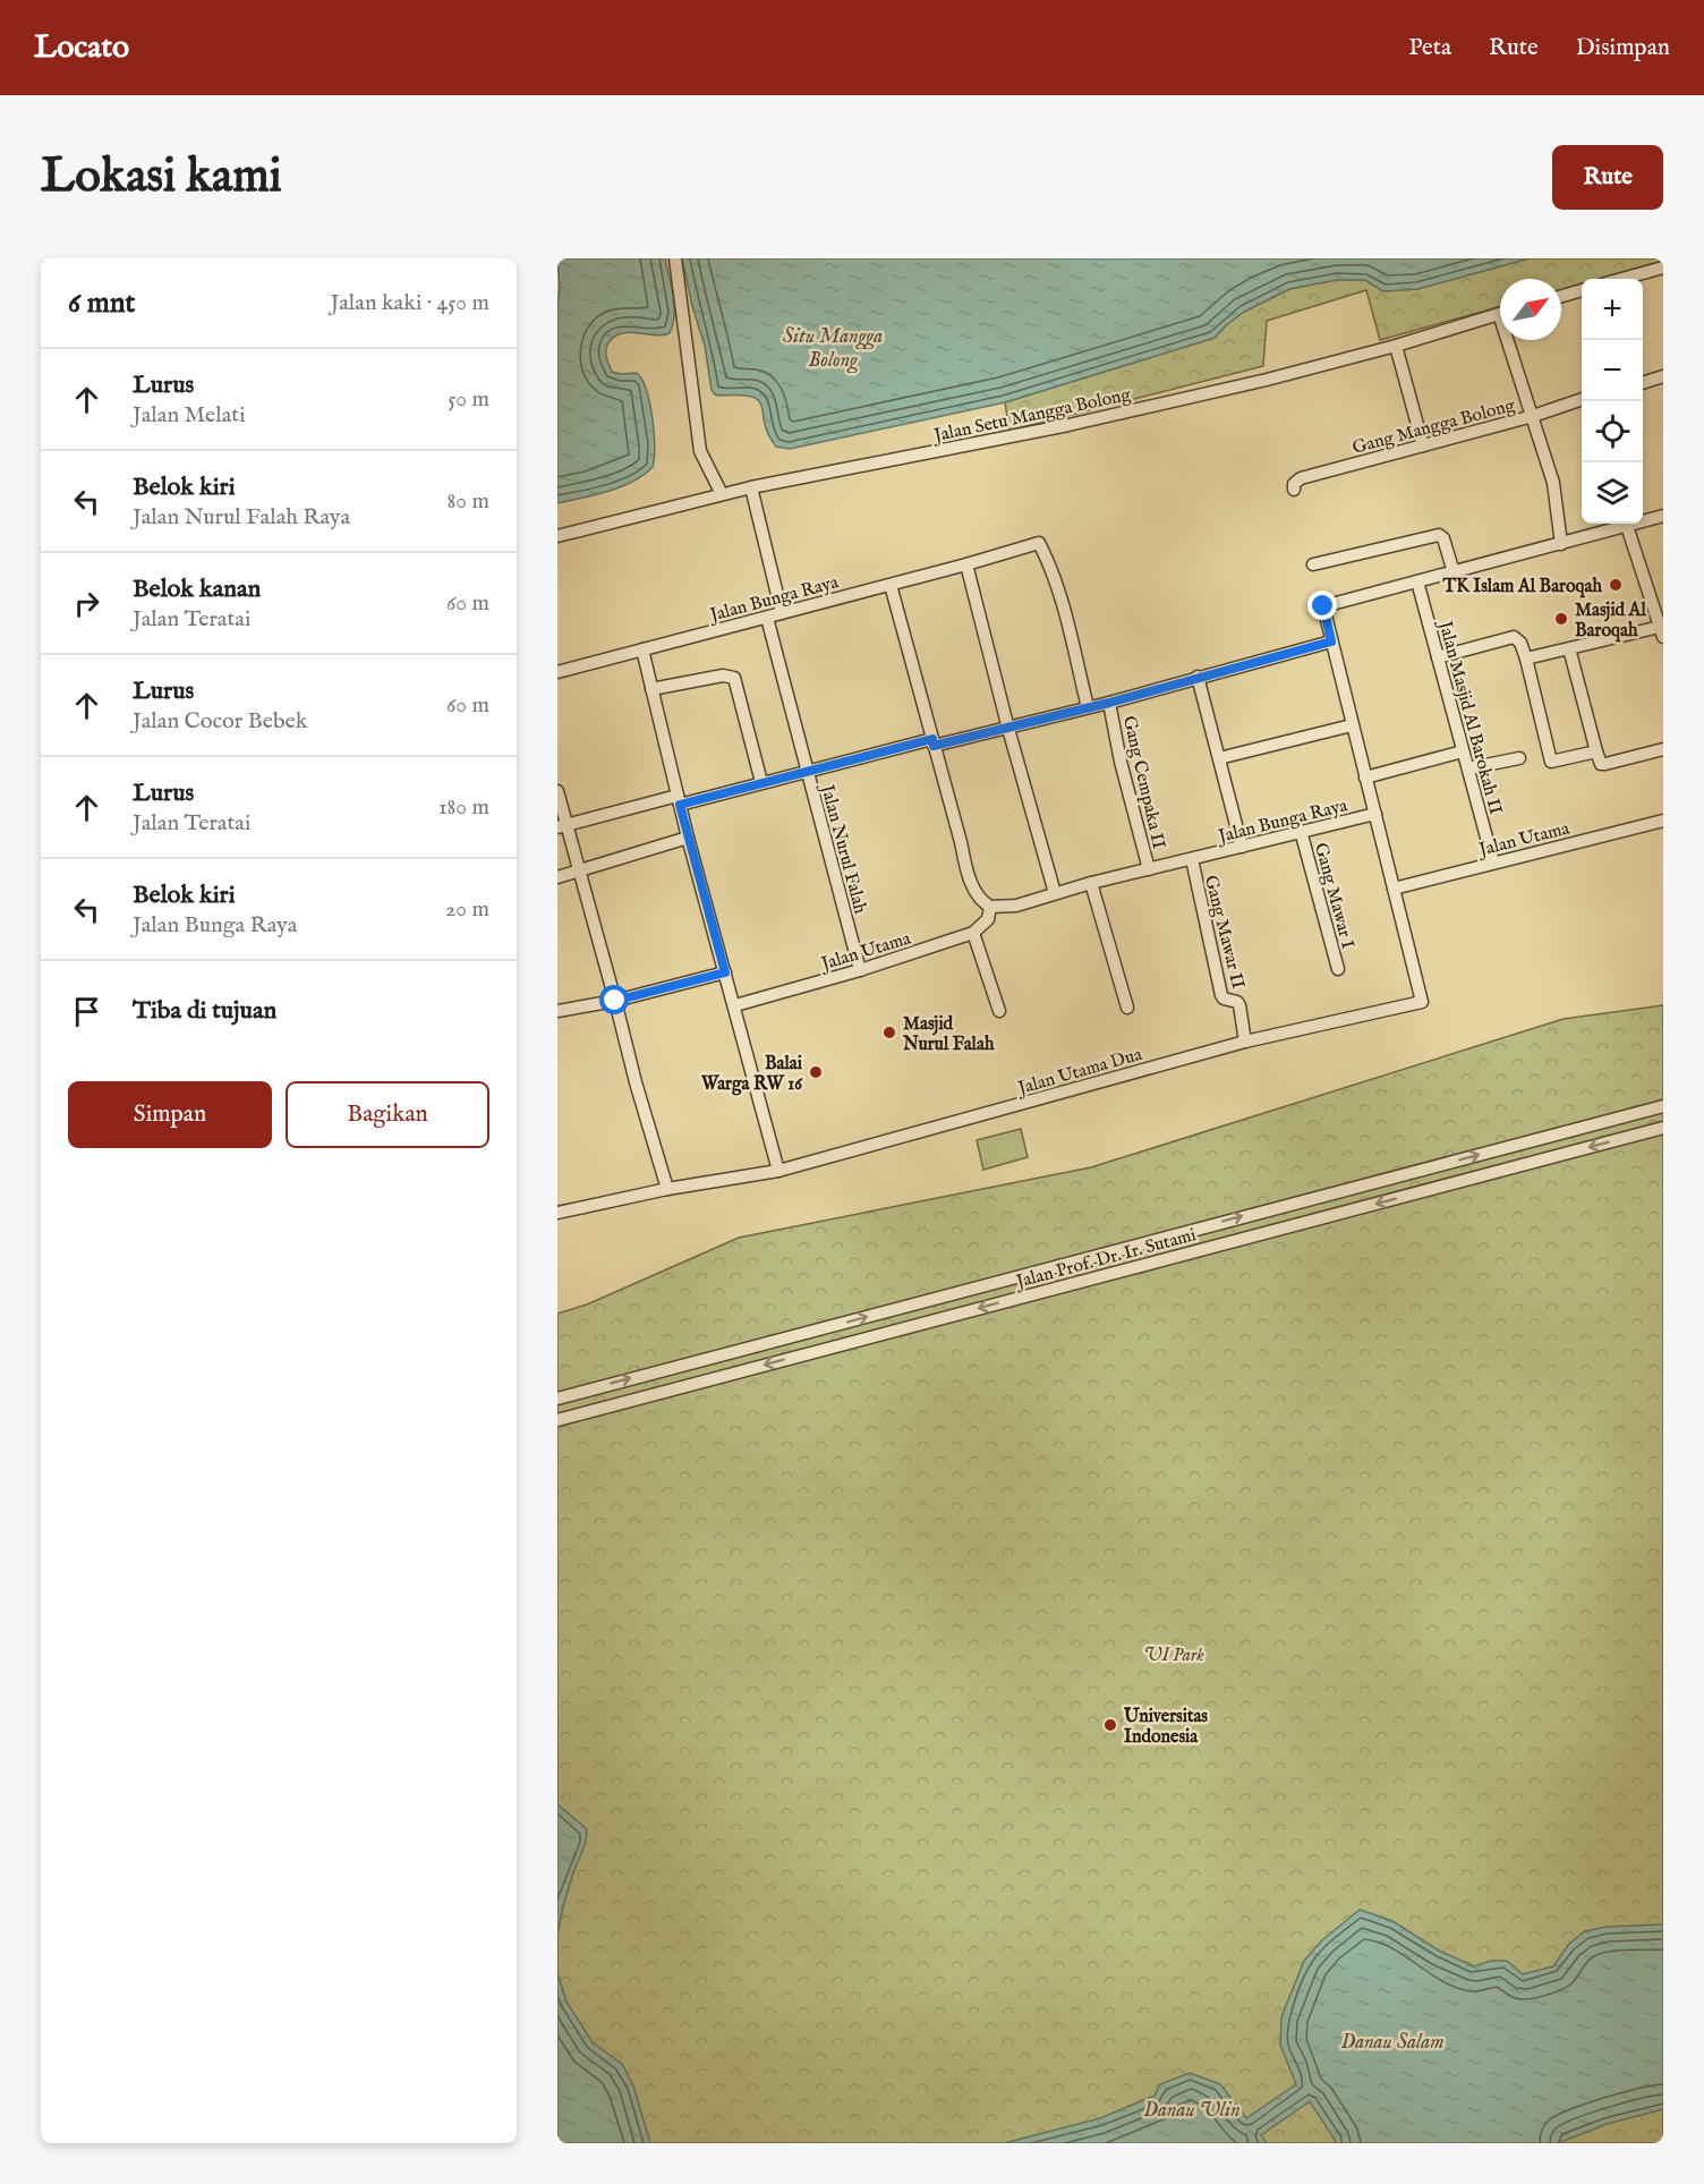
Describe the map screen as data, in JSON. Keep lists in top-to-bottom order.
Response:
{
  "streets": {
    "street": [
      "Jalan Setu Mangga Bolong",
      "Gang Mangga Bolong",
      "Jalan Bunga Raya",
      "Jalan Masjid Al Barokah II",
      "Gang Cempaka II",
      "Jalan Utama",
      "Jalan Nurul Falah",
      "Gang Mawar I",
      "Gang Mawar II",
      "Jalan Utama Dua",
      "Jalan Prof. Dr. Ir. Sutami"
    ]
  },
  "crossings": [
    ["Jalan Bunga Raya", "Jalan Masjid Al Barokah II"],
    ["Jalan Bunga Raya", "Gang Cempaka II"],
    ["Jalan Bunga Raya", "Jalan Nurul Falah"],
    ["Jalan Bunga Raya", "Gang Mawar I"],
    ["Jalan Bunga Raya", "Gang Mawar II"],
    ["Jalan Bunga Raya", "Jalan Utama Dua"],
    ["Jalan Masjid Al Barokah II", "Jalan Utama"],
    ["Jalan Utama", "Jalan Nurul Falah"],
    ["Jalan Utama", "Jalan Utama Dua"],
    ["Gang Mawar II", "Jalan Utama Dua"]
  ],
  "water": ["Situ Mangga Bolong", "Danau Salam", "Danau Ulin"],
  "parks": ["UI Park"],
  "places": [
    "TK Islam Al Baroqah",
    "Masjid Al Baroqah",
    "Masjid Nurul Falah",
    "Balai Warga RW 16",
    "Universitas Indonesia"
  ],
  "north": "top right",
  "page": {
    "header": "Locato",
    "nav": ["Peta", "Rute", "Disimpan"],
    "buttons": [
      "Rute",
      ["Simpan", "Bagikan"]
    ],
    "title": "Lokasi kami",
    "heading": ["6 mnt", "Jalan kaki · 450 m"],
    "map_buttons": ["+", "−"],
    "list": [
      ["Lurus", "Jalan Melati", "50 m"],
      ["Belok kiri", "Jalan Nurul Falah Raya", "80 m"],
      ["Belok kanan", "Jalan Teratai", "60 m"],
      ["Lurus", "Jalan Cocor Bebek", "60 m"],
      ["Lurus", "Jalan Teratai", "180 m"],
      ["Belok kiri", "Jalan Bunga Raya", "20 m"],
      "Tiba di tujuan"
    ]
  }
}
